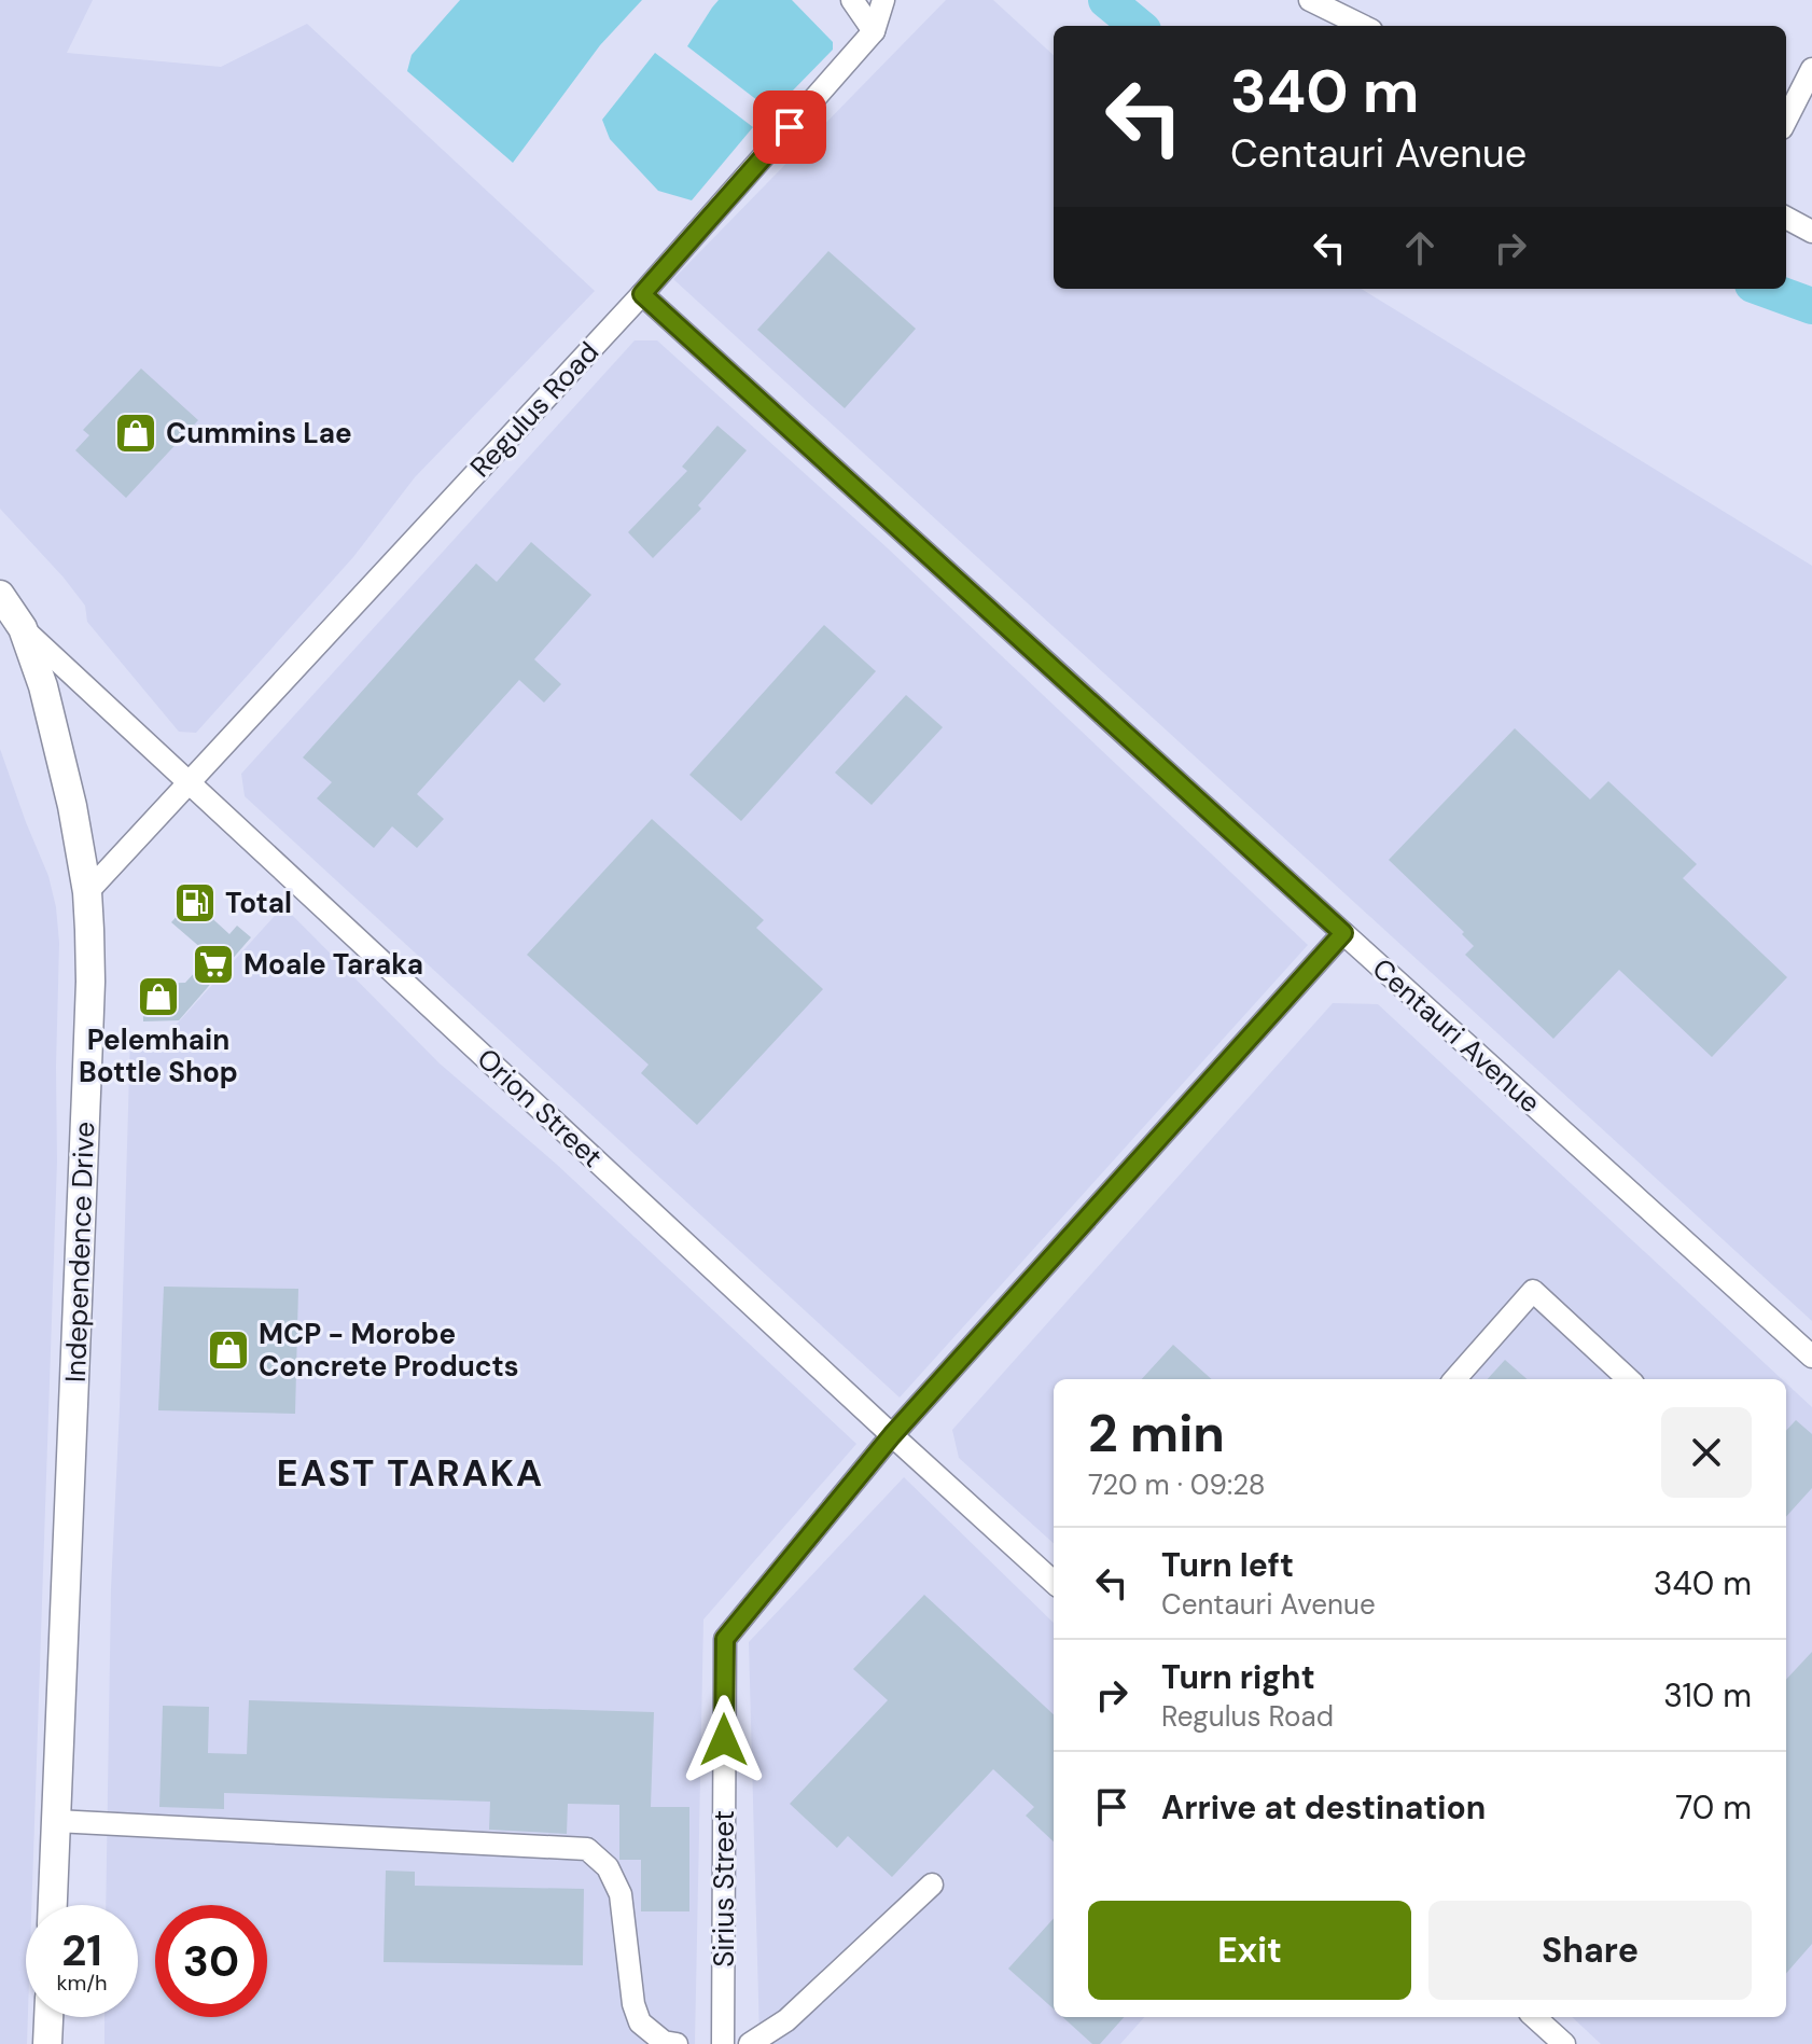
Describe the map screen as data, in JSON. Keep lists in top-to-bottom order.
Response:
{
  "streets": {
    "main road": ["Independence Drive"],
    "street": [
      "Regulus Road",
      "Centauri Avenue",
      "Orion Street",
      "Sirius Street"
    ]
  },
  "crossings": [
    ["Regulus Road", "Centauri Avenue"],
    ["Regulus Road", "Orion Street"],
    ["Regulus Road", "Independence Drive"],
    ["Centauri Avenue", "Sirius Street"],
    ["Orion Street", "Independence Drive"],
    ["Orion Street", "Sirius Street"]
  ],
  "districts": ["EAST TARAKA"],
  "places": {
    "shop": ["Cummins Lae", "Pelemhain Bottle Shop", "MCP - Morobe Concrete Products"],
    "fuel station": ["Total"],
    "supermarket": ["Moale Taraka"]
  },
  "page": {
    "turn": ["340 m", "Centauri Avenue"],
    "heading": ["2 min", "720 m · 09:28"],
    "list": [
      {
        "name": "Turn left",
        "note": "Centauri Avenue",
        "value": "340 m"
      },
      {
        "name": "Turn right",
        "note": "Regulus Road",
        "value": "310 m"
      },
      {
        "name": "Arrive at destination",
        "value": "70 m"
      }
    ],
    "buttons": ["Exit", "Share"],
    "speed": "21 km/h",
    "limit": "30"
  }
}
